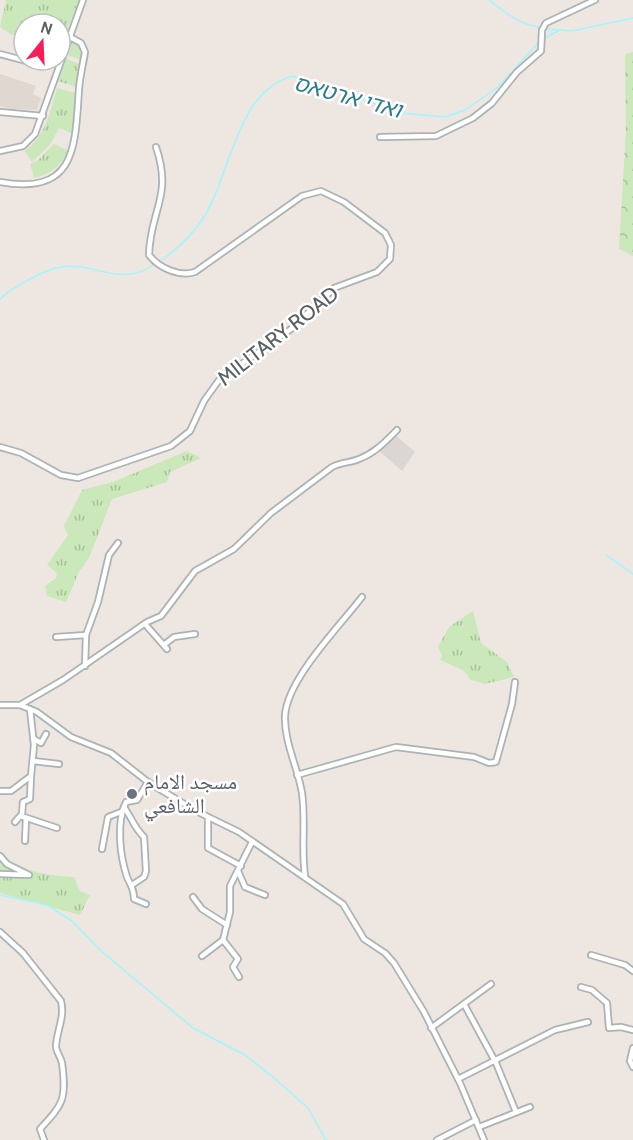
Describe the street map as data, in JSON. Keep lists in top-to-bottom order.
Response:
{
  "streets": {
    "street": ["MILITARY ROAD"]
  },
  "water": ["ואדי ארטאס"],
  "places": ["مسجد الامام الشافعي"],
  "north": "top"
}
